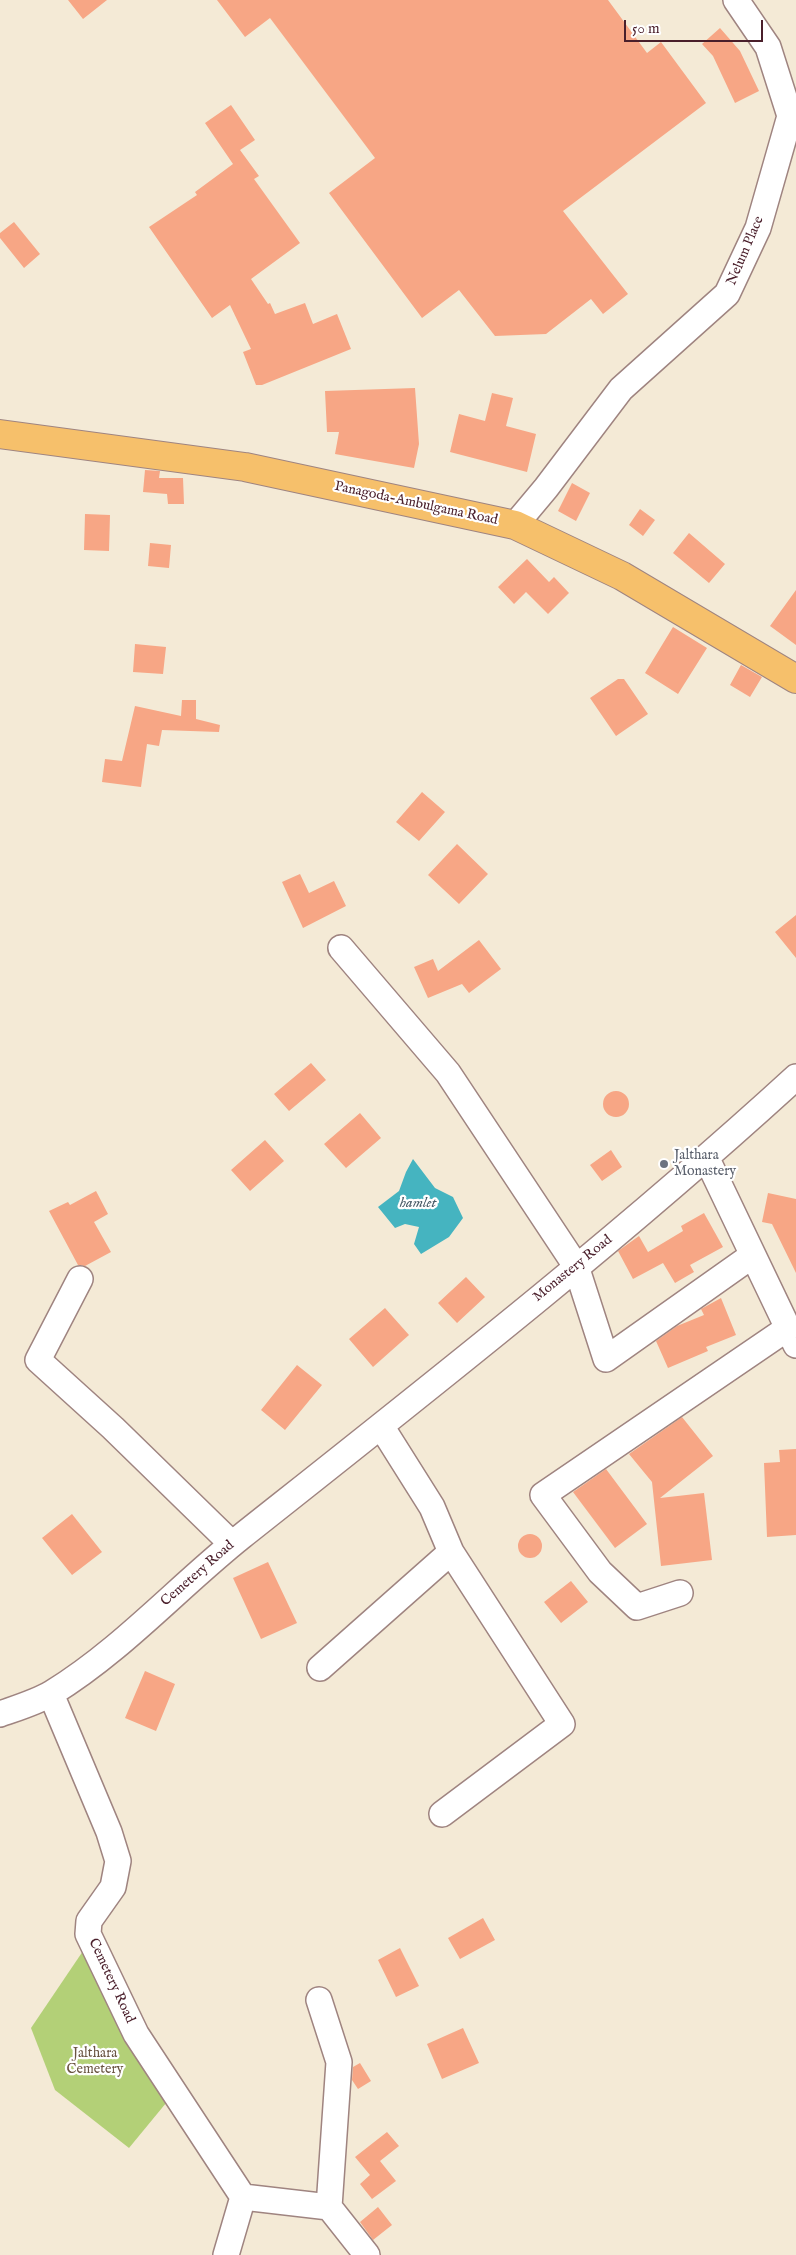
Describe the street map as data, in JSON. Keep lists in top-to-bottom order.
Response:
{
  "streets": {
    "main road": ["Panagoda-Ambulgama Road"],
    "street": ["Nelum Place", "Monastery Road", "Cemetery Road"]
  },
  "crossings": [
    ["Nelum Place", "Panagoda-Ambulgama Road"],
    ["Monastery Road", "Cemetery Road"]
  ],
  "water": ["hamlet"],
  "parks": ["Jalthara Cemetery"],
  "places": ["Jalthara Monastery"],
  "scale_bar": "50 m"
}
